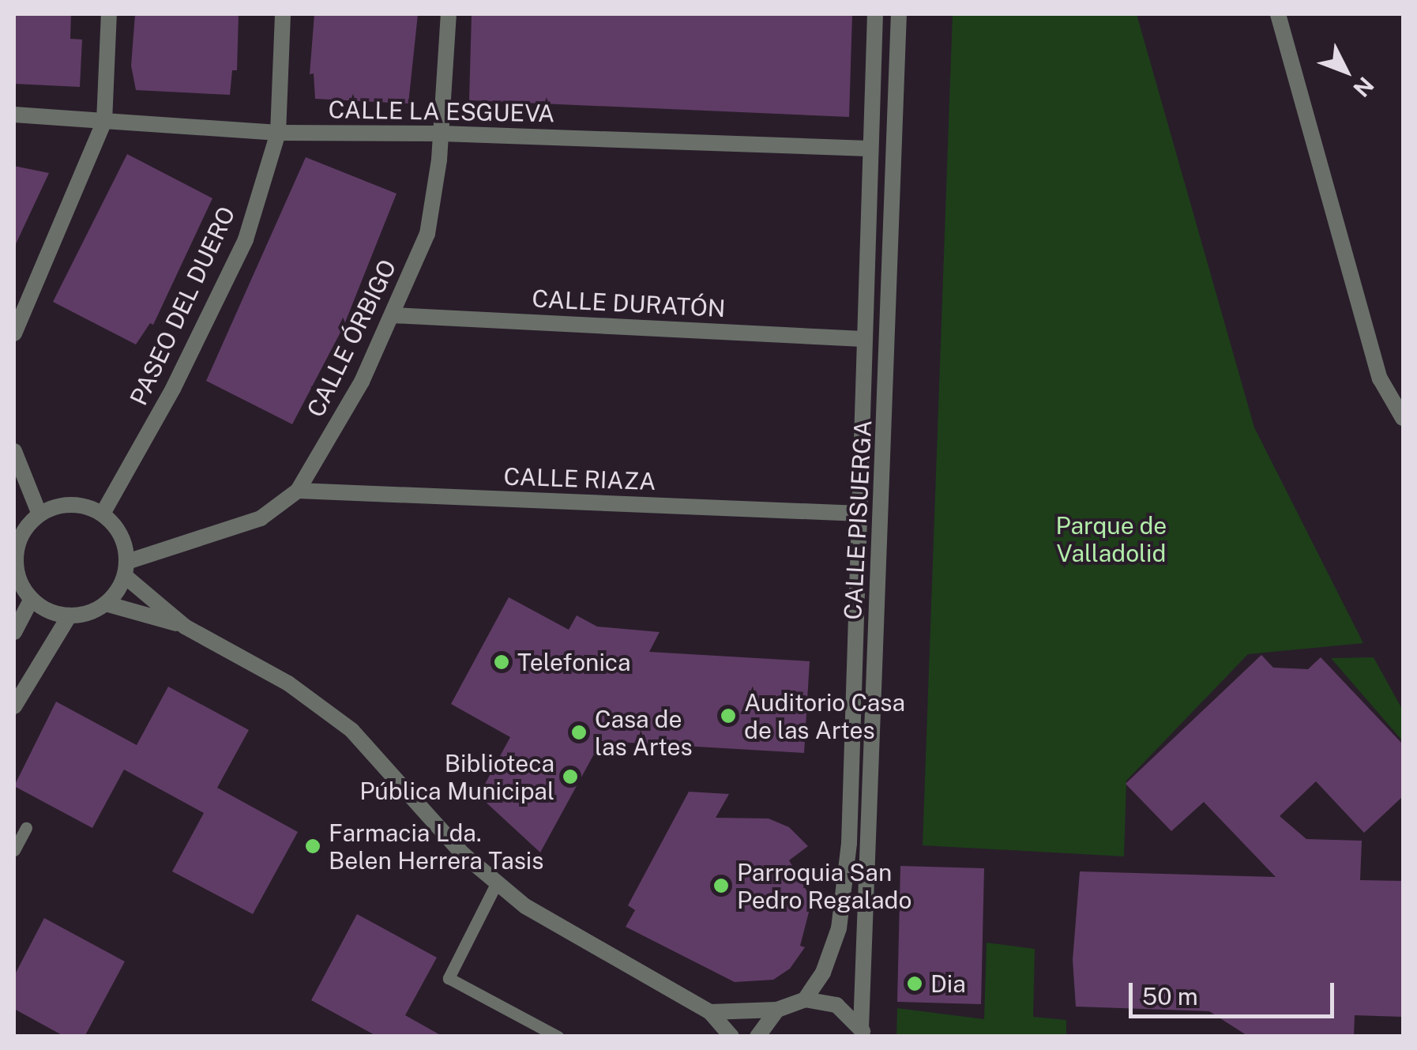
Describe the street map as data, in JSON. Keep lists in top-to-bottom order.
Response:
{
  "streets": {
    "street": [
      "CALLE LA ESGUEVA",
      "CALLE DURATÓN",
      "PASEO DEL DUERO",
      "CALLE ÓRBIGO",
      "CALLE RIAZA",
      "CALLE PISUERGA"
    ]
  },
  "crossings": [
    ["CALLE LA ESGUEVA", "PASEO DEL DUERO"],
    ["CALLE LA ESGUEVA", "CALLE ÓRBIGO"],
    ["CALLE LA ESGUEVA", "CALLE PISUERGA"],
    ["CALLE DURATÓN", "CALLE ÓRBIGO"],
    ["CALLE DURATÓN", "CALLE PISUERGA"],
    ["PASEO DEL DUERO", "CALLE ÓRBIGO"],
    ["CALLE ÓRBIGO", "CALLE RIAZA"],
    ["CALLE RIAZA", "CALLE PISUERGA"]
  ],
  "parks": ["Parque de Valladolid"],
  "places": [
    "Telefonica",
    "Auditorio Casa de las Artes",
    "Casa de las Artes",
    "Biblioteca Pública Municipal",
    "Farmacia Lda. Belen Herrera Tasis",
    "Parroquia San Pedro Regalado",
    "Dia"
  ],
  "scale_bar": "50 m",
  "north": "bottom right"
}
